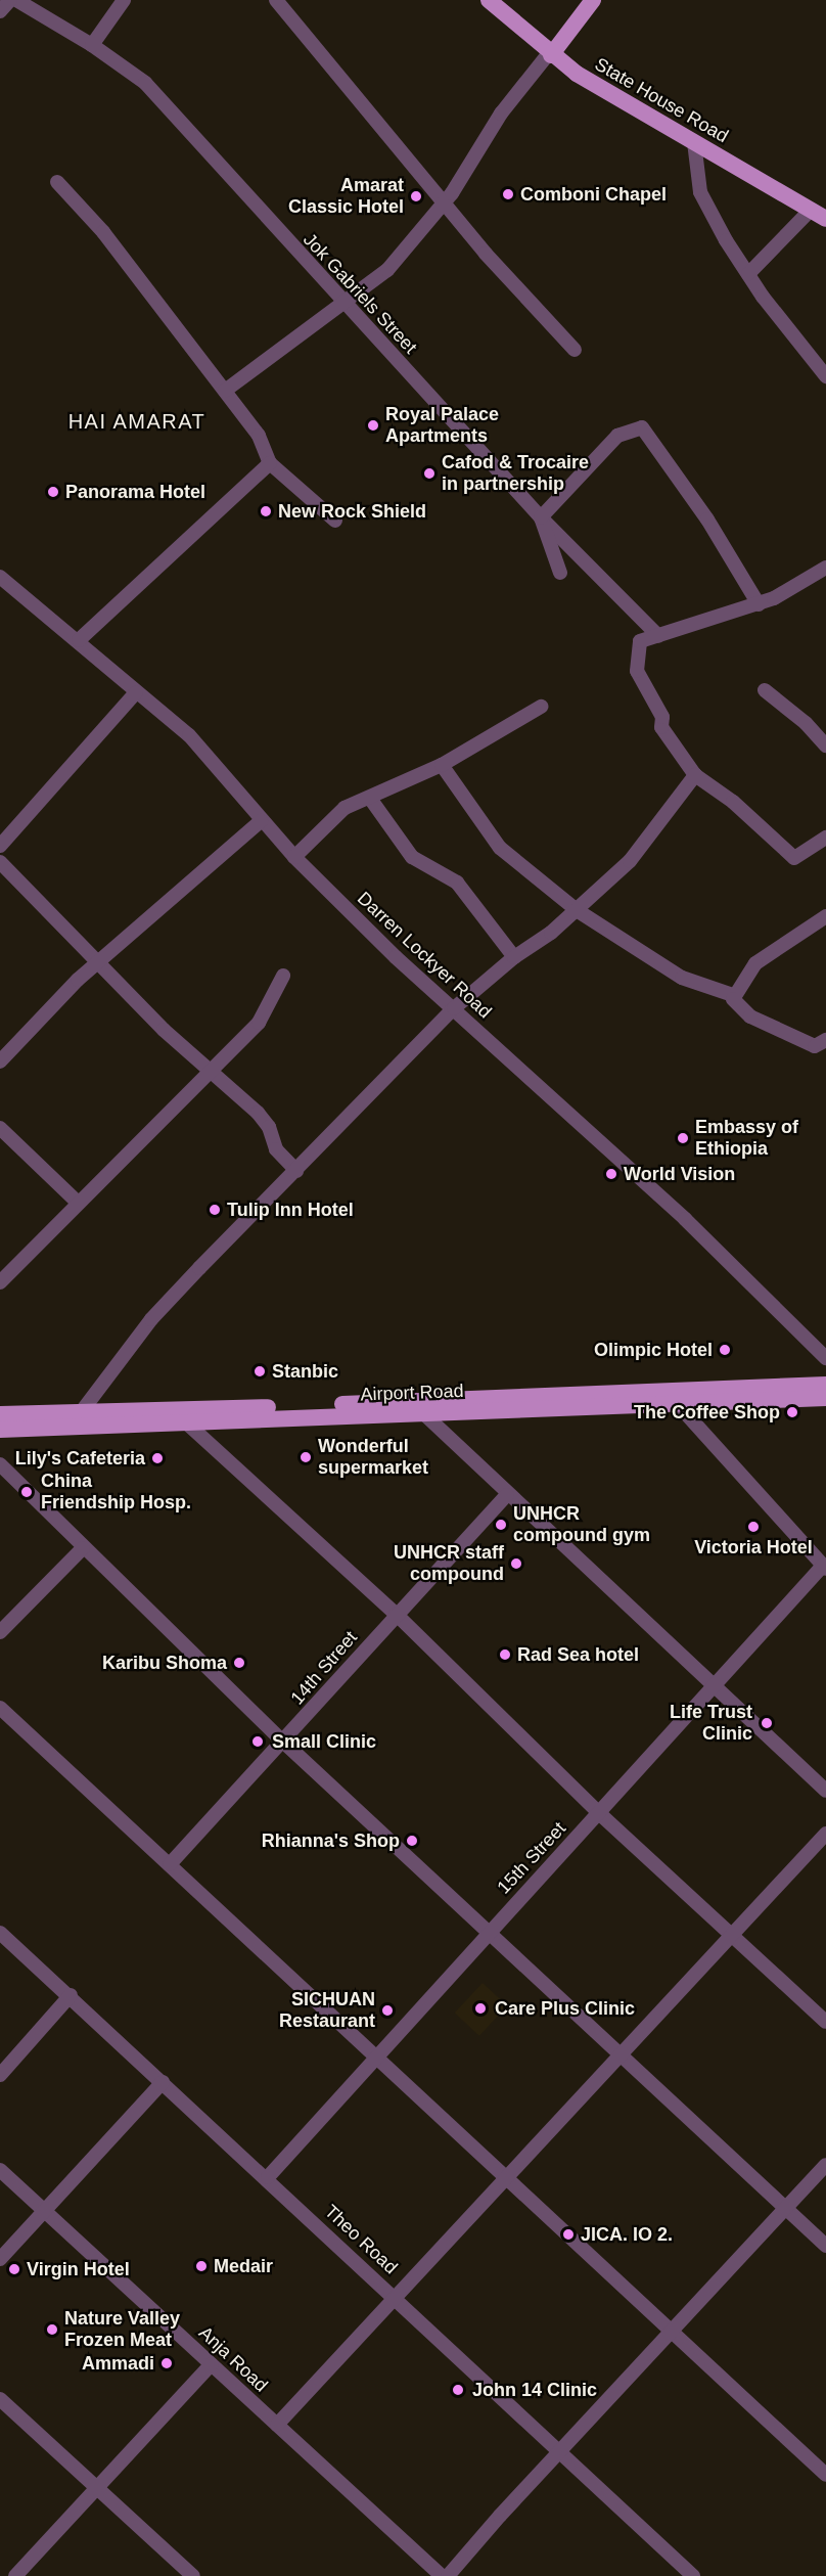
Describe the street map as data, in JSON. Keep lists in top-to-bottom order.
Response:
{
  "streets": {
    "main road": ["State House Road", "Airport Road"],
    "street": [
      "Jok Gabriels Street",
      "Darren Lockyer Road",
      "14th Street",
      "15th Street",
      "Theo Road",
      "Anja Road"
    ]
  },
  "crossings": [
    ["15th Street", "Theo Road"]
  ],
  "districts": ["HAI AMARAT"],
  "places": [
    "Comboni Chapel",
    "Amarat Classic Hotel",
    "Royal Palace Apartments",
    "Cafod & Trocaire in partnership",
    "Panorama Hotel",
    "New Rock Shield",
    "Embassy of Ethiopia",
    "World Vision",
    "Tulip Inn Hotel",
    "Olimpic Hotel",
    "Stanbic",
    "The Coffee Shop",
    "Wonderful supermarket",
    "Lily's Cafeteria",
    "China Friendship Hosp.",
    "UNHCR compound gym",
    "Victoria Hotel",
    "UNHCR staff compound",
    "Rad Sea hotel",
    "Karibu Shoma",
    "Life Trust Clinic",
    "Small Clinic",
    "Rhianna's Shop",
    "Care Plus Clinic",
    "SICHUAN Restaurant",
    "JICA. IO 2.",
    "Medair",
    "Virgin Hotel",
    "Nature Valley Frozen Meat",
    "Ammadi",
    "John 14 Clinic"
  ]
}
